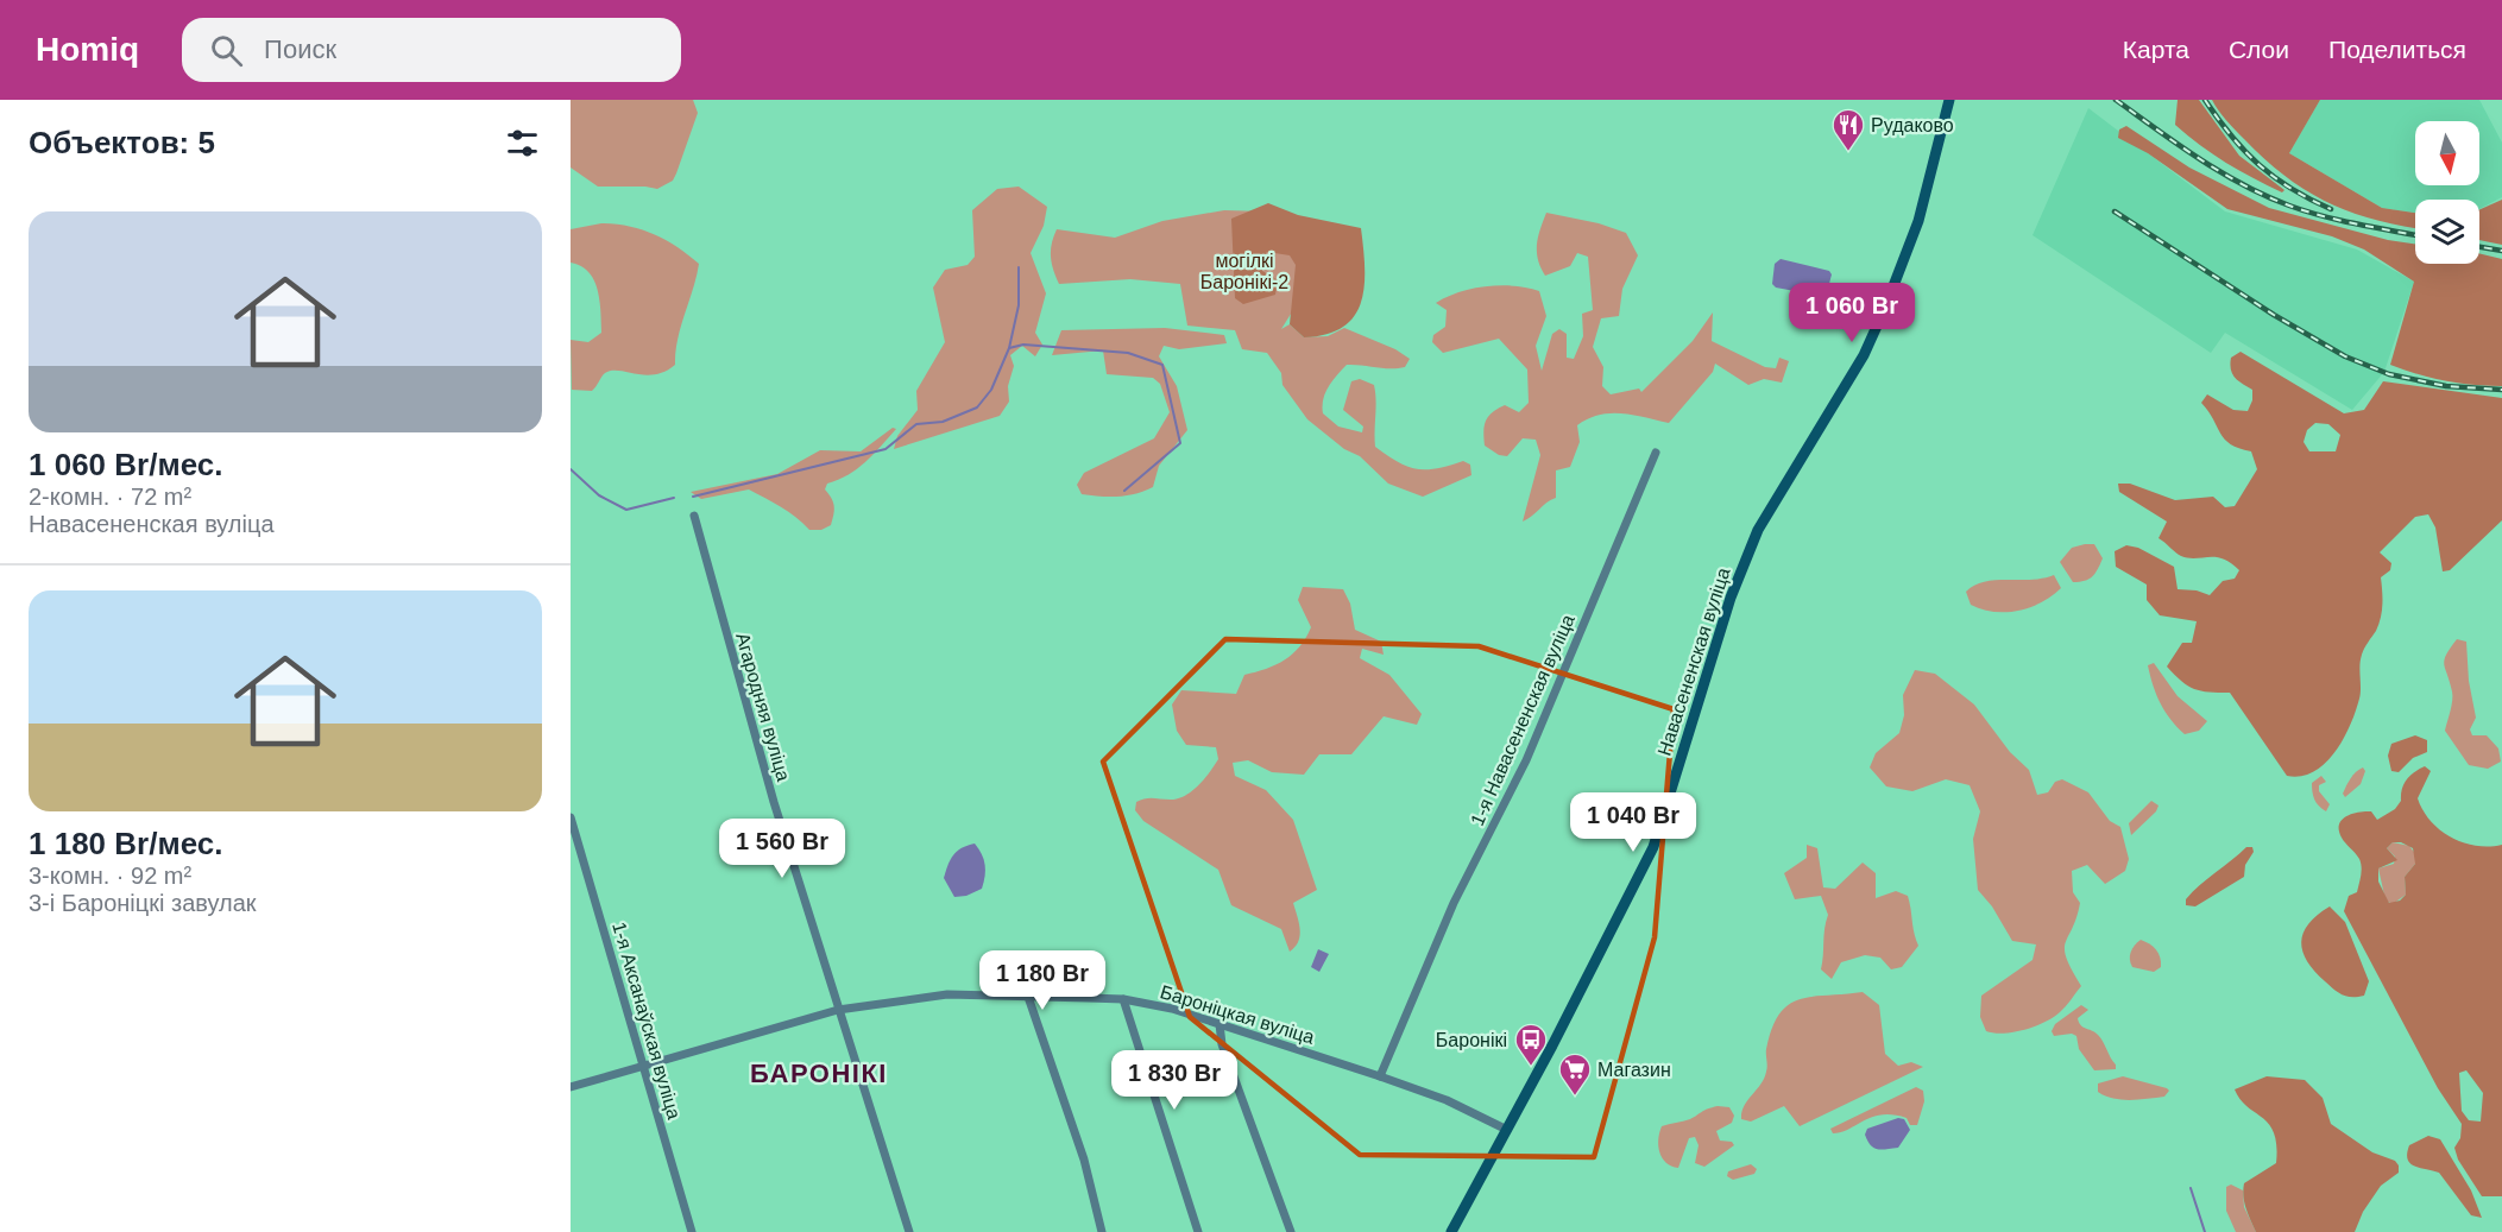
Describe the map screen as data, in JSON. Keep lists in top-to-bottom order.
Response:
{
  "streets": {
    "main road": ["Навасененская вуліца"],
    "street": [
      "Агародняя вуліца",
      "1-я Навасененская вуліца",
      "Бароніцкая вуліца",
      "1-я Аксанаўская вуліца"
    ]
  },
  "crossings": [
    ["Навасененская вуліца", "Бароніцкая вуліца"],
    ["Агародняя вуліца", "Бароніцкая вуліца"],
    ["1-я Навасененская вуліца", "Бароніцкая вуліца"],
    ["Бароніцкая вуліца", "1-я Аксанаўская вуліца"]
  ],
  "districts": ["БАРОНІКІ"],
  "parks": ["могілкі Баронікі-2"],
  "places": {
    "restaurant": ["Рудаково"],
    "bus stop": ["Баронікі"],
    "supermarket": ["Магазин"]
  },
  "north": "bottom",
  "page": {
    "header": "Homiq",
    "search": "Поиск",
    "nav": ["Карта", "Слои", "Поделиться"],
    "heading": "Объектов: 5",
    "list": [
      {
        "name": "1 060 Br/мес.",
        "note": "2-комн. · 72 m² · Навасененская вуліца"
      },
      {
        "name": "1 180 Br/мес.",
        "note": "3-комн. · 92 m² · 3-і Бароніцкі завулак"
      }
    ],
    "price": [
      "1 060 Br",
      "1 040 Br",
      "1 560 Br",
      "1 180 Br",
      "1 830 Br"
    ]
  }
}
